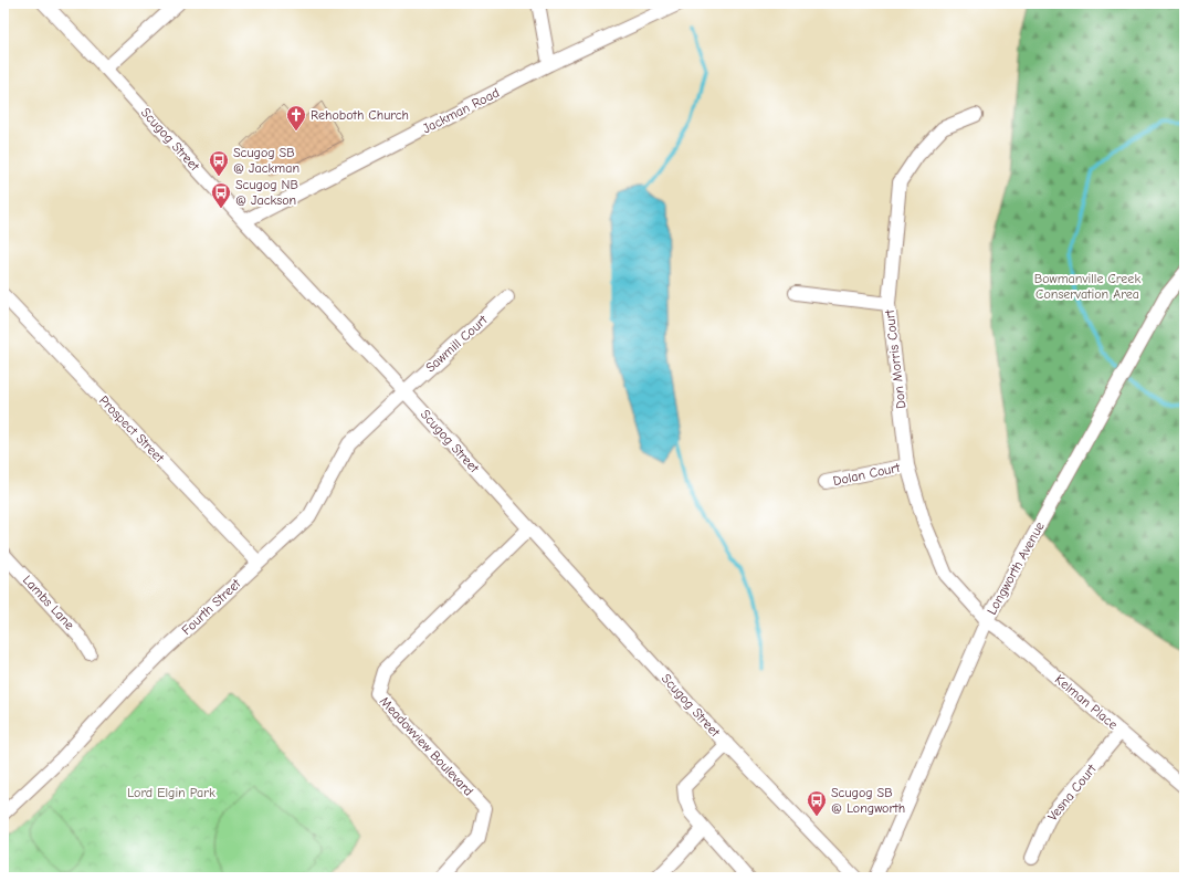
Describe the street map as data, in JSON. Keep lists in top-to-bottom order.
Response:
{
  "streets": {
    "street": [
      "Jackman Road",
      "Scugog Street",
      "Sawmill Court",
      "Don Morris Court",
      "Prospect Street",
      "Dolan Court",
      "Longworth Avenue",
      "Lambs Lane",
      "Fourth Street",
      "Kelman Place",
      "Meadowview Boulevard",
      "Vesna Court"
    ]
  },
  "crossings": [
    ["Jackman Road", "Scugog Street"],
    ["Scugog Street", "Sawmill Court"],
    ["Scugog Street", "Fourth Street"],
    ["Scugog Street", "Meadowview Boulevard"],
    ["Sawmill Court", "Fourth Street"],
    ["Don Morris Court", "Dolan Court"],
    ["Don Morris Court", "Longworth Avenue"],
    ["Don Morris Court", "Kelman Place"],
    ["Prospect Street", "Fourth Street"],
    ["Longworth Avenue", "Kelman Place"],
    ["Kelman Place", "Vesna Court"]
  ],
  "parks": ["Bowmanville Creek Conservation Area", "Lord Elgin Park"],
  "places": {
    "church": ["Rehoboth Church"],
    "bus stop": ["Scugog SB @ Jackman", "Scugog NB @ Jackson", "Scugog SB @ Longworth"]
  }
}
